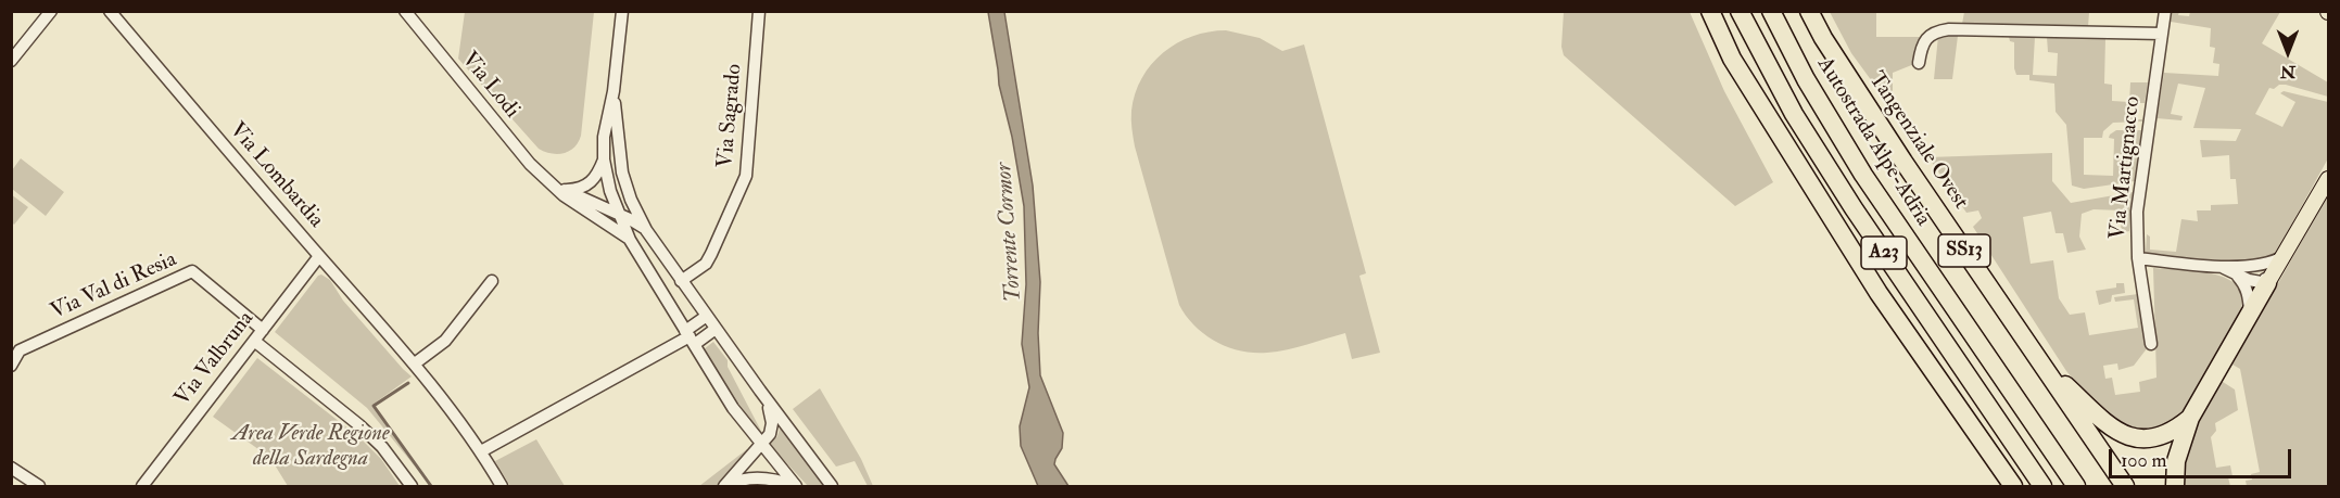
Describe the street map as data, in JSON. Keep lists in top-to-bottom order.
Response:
{
  "streets": {
    "highway": [
      "Tangenziale Ovest",
      "Autostrada Alpe-Adria",
      "SS13",
      "A23"
    ],
    "street": [
      "Via Lodi",
      "Via Sagrado",
      "Via Martignacco",
      "Via Lombardia",
      "Via Val di Resia",
      "Via Valbruna"
    ]
  },
  "crossings": [
    ["Via Lombardia", "Via Valbruna"],
    ["Via Val di Resia", "Via Valbruna"]
  ],
  "water": ["Torrente Cormor"],
  "parks": ["Area Verde Regione della Sardegna"],
  "scale_bar": "100 m",
  "north": "bottom"
}
